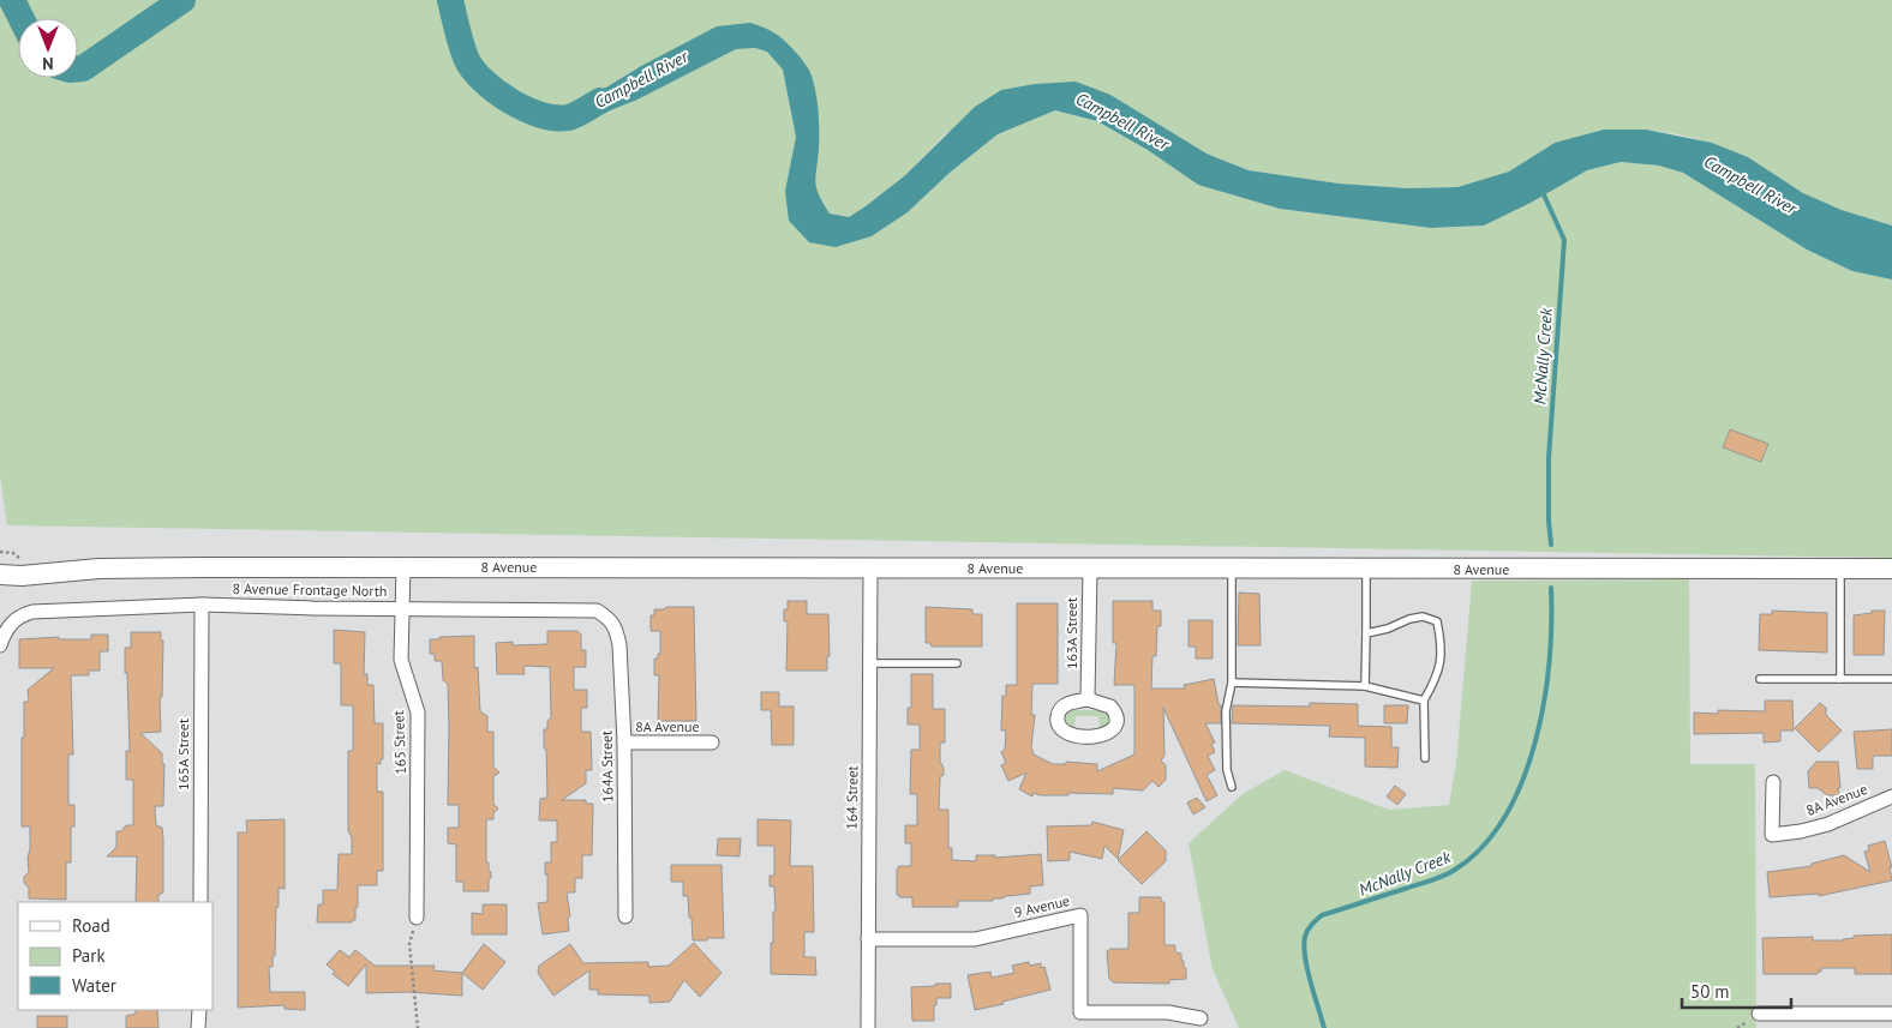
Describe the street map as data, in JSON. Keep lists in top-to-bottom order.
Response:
{
  "streets": {
    "main road": ["8 Avenue"],
    "street": [
      "8 Avenue Frontage North",
      "163A Street",
      "8A Avenue",
      "165 Street",
      "165A Street",
      "164A Street",
      "164 Street",
      "9 Avenue"
    ]
  },
  "crossings": [
    ["8 Avenue", "163A Street"],
    ["8 Avenue", "165 Street"],
    ["8 Avenue", "164 Street"],
    ["8 Avenue Frontage North", "165 Street"],
    ["8 Avenue Frontage North", "165A Street"],
    ["8 Avenue Frontage North", "164A Street"],
    ["8A Avenue", "164A Street"],
    ["164 Street", "9 Avenue"]
  ],
  "water": ["Campbell River", "McNally Creek"],
  "legend": ["Road", "Park", "Water"],
  "scale_bar": "50 m",
  "north": "bottom"
}
